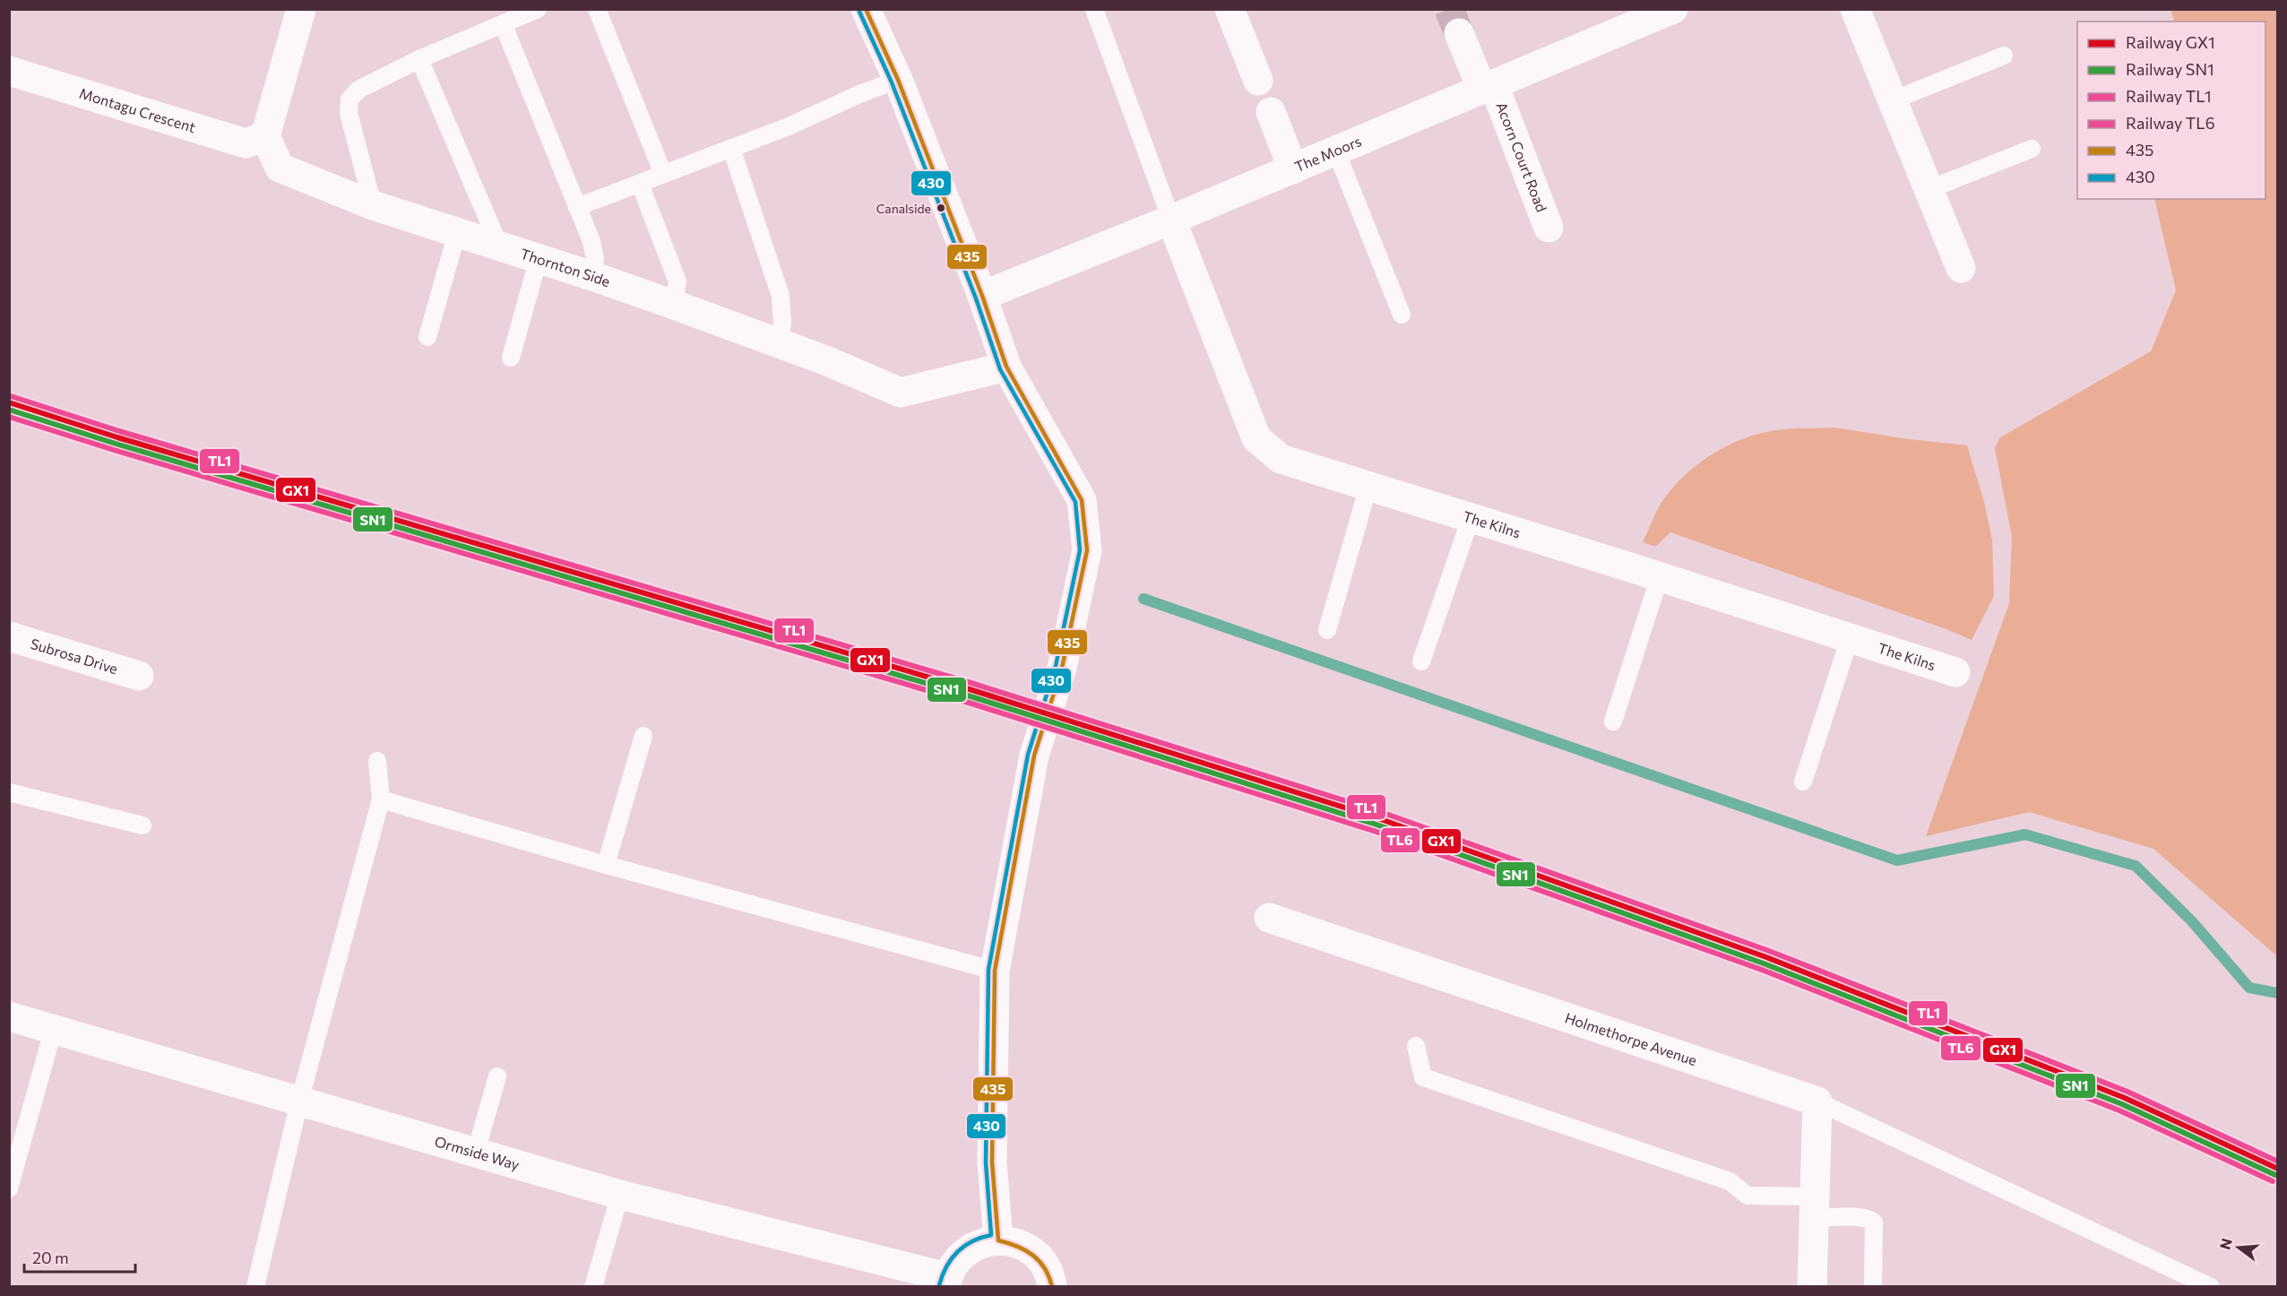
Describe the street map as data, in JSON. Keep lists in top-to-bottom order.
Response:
{
  "streets": {
    "street": [
      "Montagu Crescent",
      "The Moors",
      "Acorn Court Road",
      "Thornton Side",
      "The Kilns",
      "Subrosa Drive",
      "Holmethorpe Avenue",
      "Ormside Way"
    ]
  },
  "crossings": [
    ["Montagu Crescent", "Thornton Side"],
    ["The Moors", "Acorn Court Road"],
    ["The Moors", "The Kilns"]
  ],
  "places": ["Canalside"],
  "lines": [
    "transit line 435",
    "transit line 430",
    "rail line TL1",
    "rail line GX1",
    "rail line SN1",
    "rail line TL6"
  ],
  "legend": [
    "Railway GX1",
    "Railway SN1",
    "Railway TL1",
    "Railway TL6",
    "435",
    "430"
  ],
  "scale_bar": "20 m",
  "north": "left"
}
